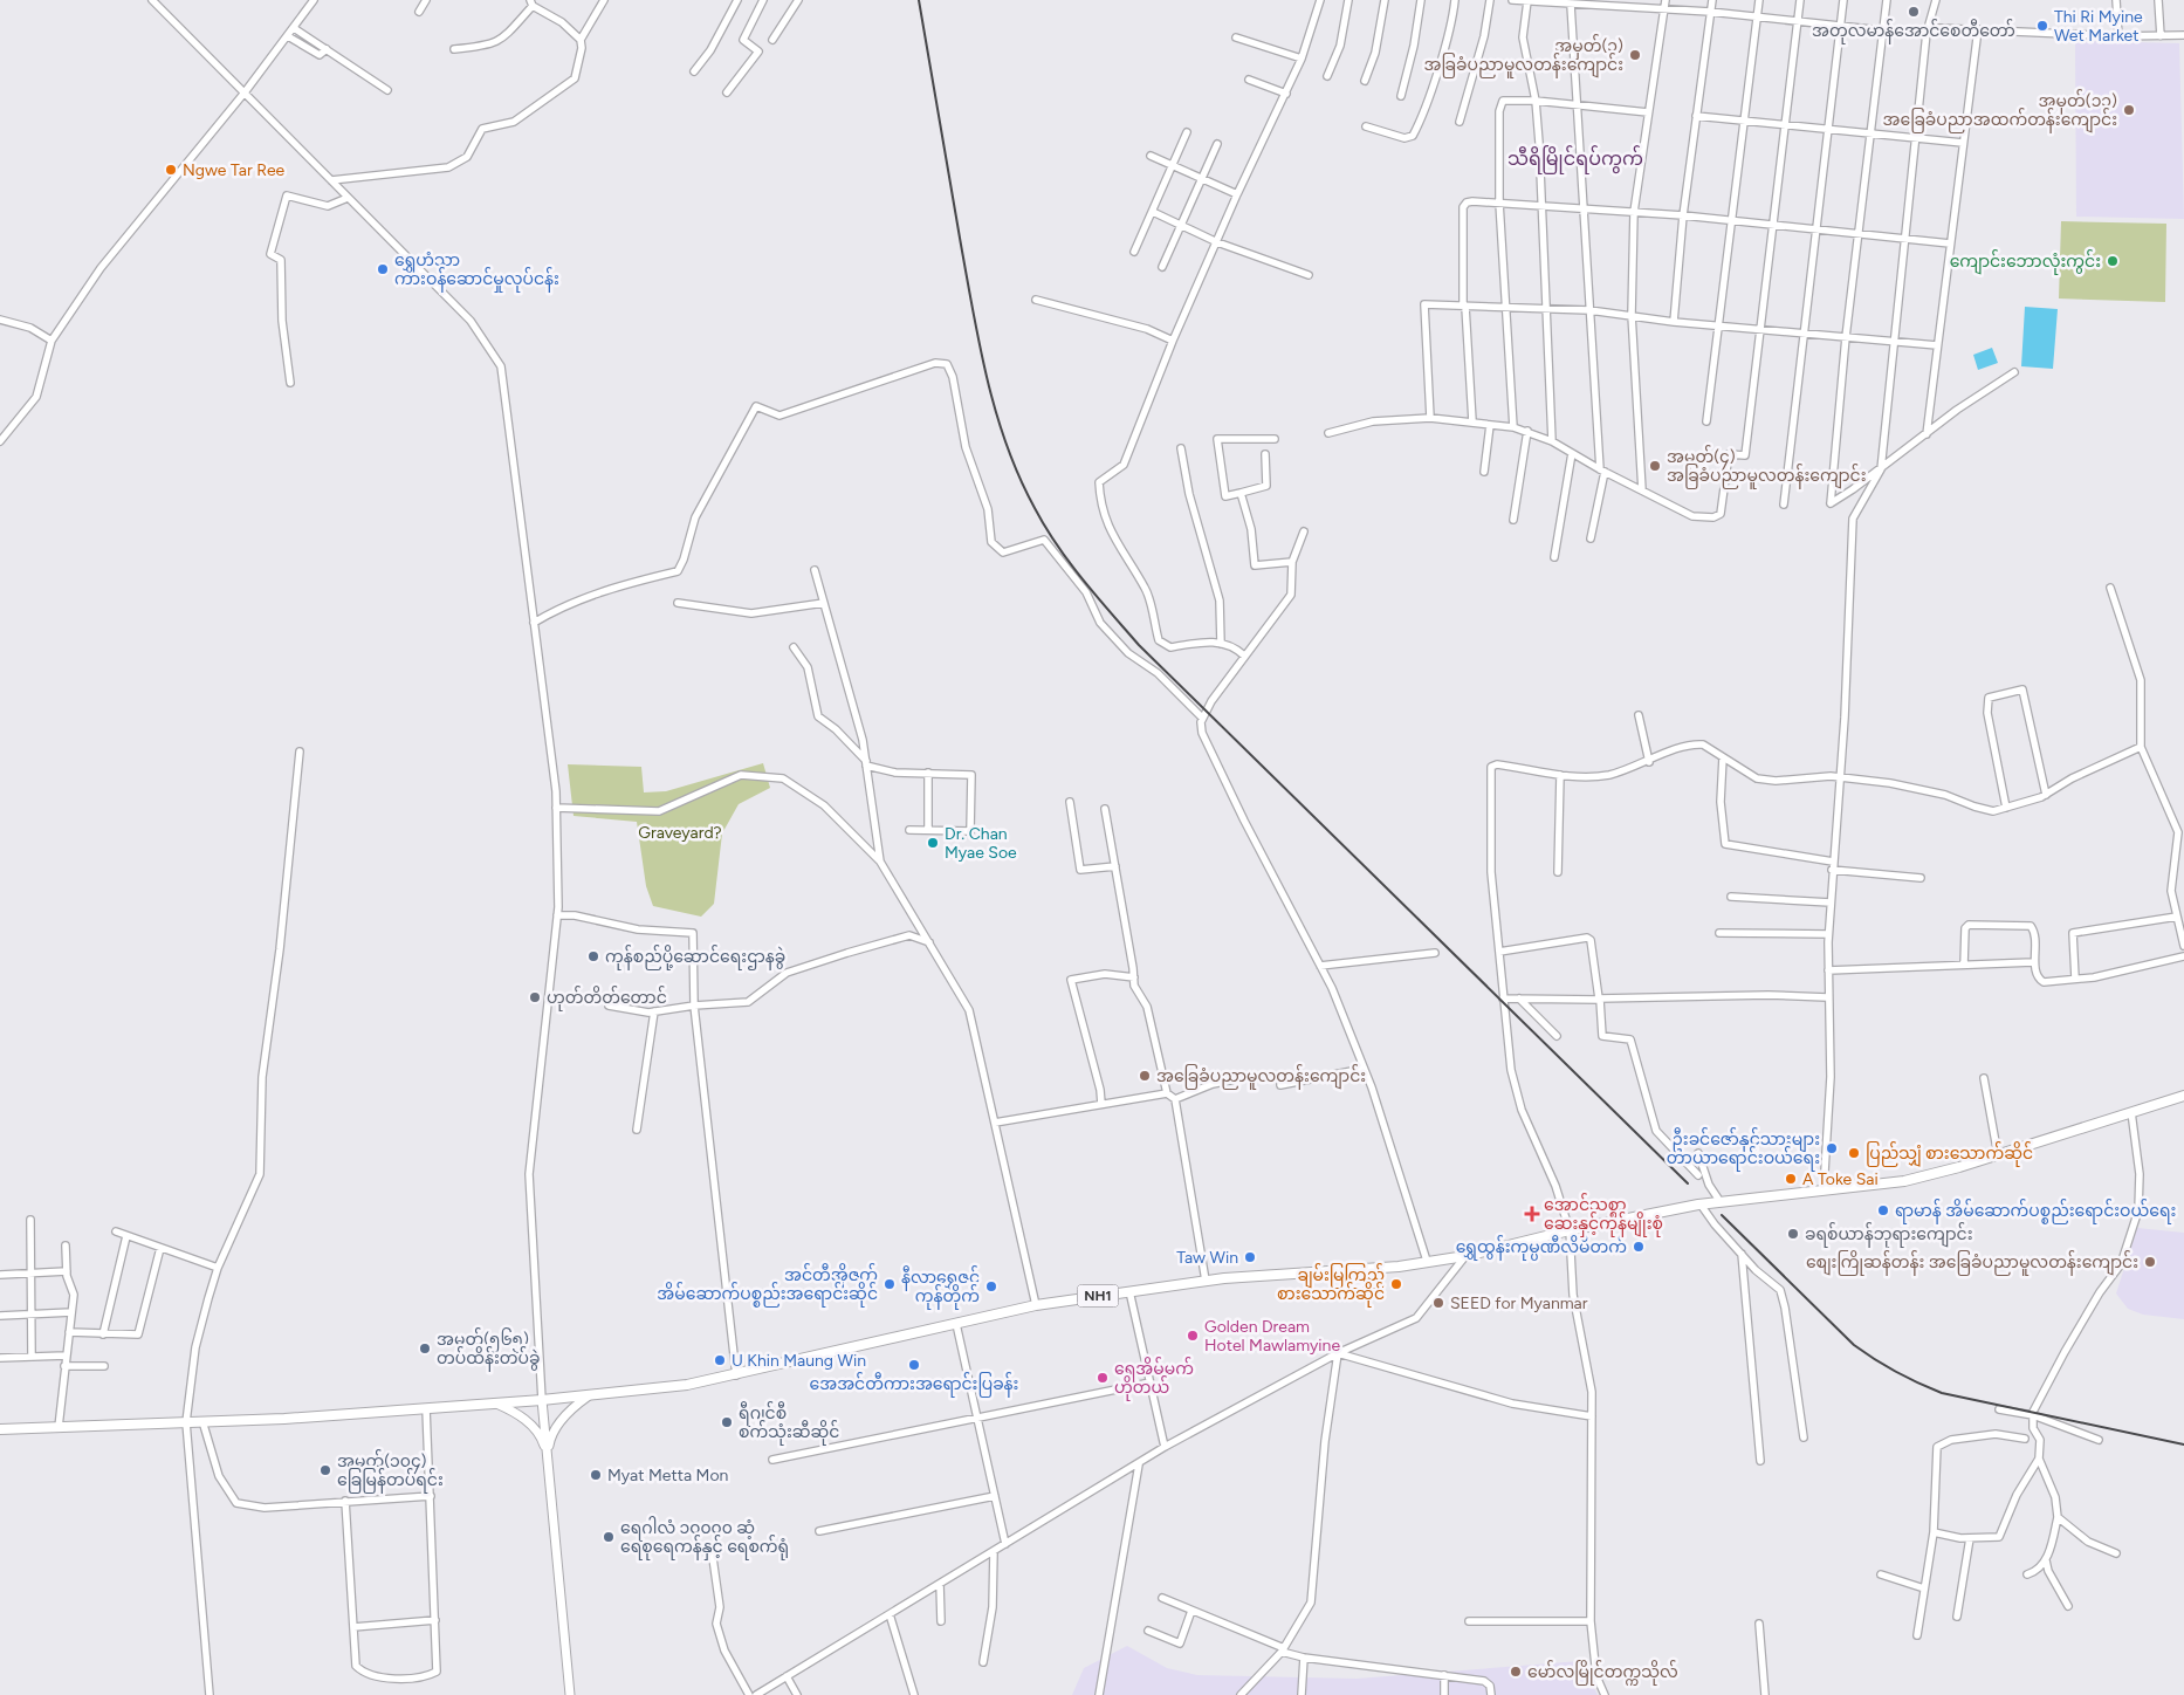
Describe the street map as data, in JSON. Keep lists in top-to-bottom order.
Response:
{
  "streets": {
    "highway": ["NH1"]
  },
  "districts": ["သီရိမြိုင်ရပ်ကွက်"],
  "parks": ["Graveyard?"],
  "places": {
    "other": [
      "အတုလမာန်အောင်စေတီတော်",
      "Thi Ri Myine Wet Market",
      "အမှတ်(၁) အခြခံပညာမူလတန်းကျောင်း",
      "အမှတ်(၁၁) အခြေခံပညာအထက်တန်းကျောင်း",
      "Ngwe Tar Ree",
      "ကျောင်းဘောလုံးကွင်း",
      "ရွှေဟံသာ ကားဝန်ဆောင်မှုလုပ်ငန်း",
      "အမှတ်(၄) အခြခံပညာမူလတန်းကျောင်း",
      "Dr. Chan Myae Soe",
      "ကုန်စည်ပို့ဆောင်ရေးဌာနခွဲ",
      "ဟုတ်တိတ်တောင်",
      "အခြေခံပညာမူလတန်းကျောင်း",
      "ဦးခင်ဇော်နှင့်သားများ တာယာရောင်းဝယ်ရေး",
      "ပြည်သျှံ စားသောက်ဆိုင်",
      "A Toke Sai",
      "ရာမာန် အိမ်ဆောက်ပစ္စည်းရောင်းဝယ်ရေး",
      "ခရစ်ယာန်ဘုရားကျောင်း",
      "ရွှေထွန်းကုမ္ပဏီလိမီတက်",
      "Taw Win",
      "စျေးကြိုဆန်တန်း အခြေခံပညာမူလတန်းကျောင်း",
      "အင်တီအိုဇက် အိမ်ဆောက်ပစ္စည်းအရောင်းဆိုင်",
      "ချမ်းမြကြည် စားသောက်ဆိုင်",
      "နီလာရွှေဇင် ကုန်တိုက်",
      "SEED for Myanmar",
      "Golden Dream Hotel Mawlamyine",
      "အမှတ်(၅၆၅) တပ်ထိန်းတပ်ခွဲ",
      "U Khin Maung Win",
      "အေအင်တီကားအရောင်းပြခန်း",
      "ရွှေအိမ်မက် ဟိုတယ်",
      "ရီဂျင်စီ စက်သုံးဆီဆိုင်",
      "အမှတ်(၁၀၄) ခြေမြန်တပ်ရင်း",
      "Myat Metta Mon",
      "ရေဂါလံ ၁၀၀၀၀ ဆံ့ ရေစုရေကန်နှင့် ရေစက်ရုံ",
      "မော်လမြိုင်တက္ကသိုလ်"
    ],
    "health": ["အောင်သစ္စာ ဆေးနှင့်ကုန်မျိုးစုံ"]
  }
}
